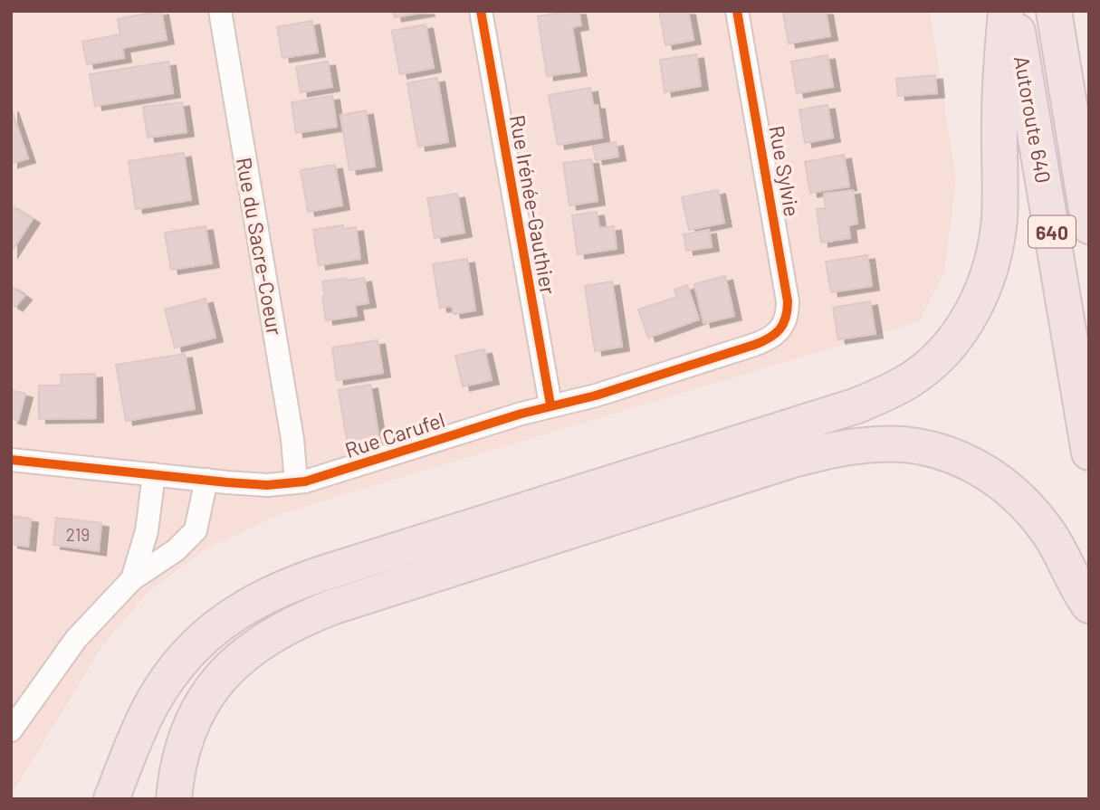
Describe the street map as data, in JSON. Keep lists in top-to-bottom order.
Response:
{
  "streets": {
    "highway": ["Autoroute 640", "640"],
    "street": [
      "Rue Sylvie",
      "Rue Irénée-Gauthier",
      "Rue du Sacre-Coeur",
      "Rue Carufel"
    ]
  },
  "crossings": [
    ["Rue Sylvie", "Rue Carufel"],
    ["Rue Irénée-Gauthier", "Rue Carufel"],
    ["Rue du Sacre-Coeur", "Rue Carufel"]
  ],
  "house_numbers": ["219"]
}
